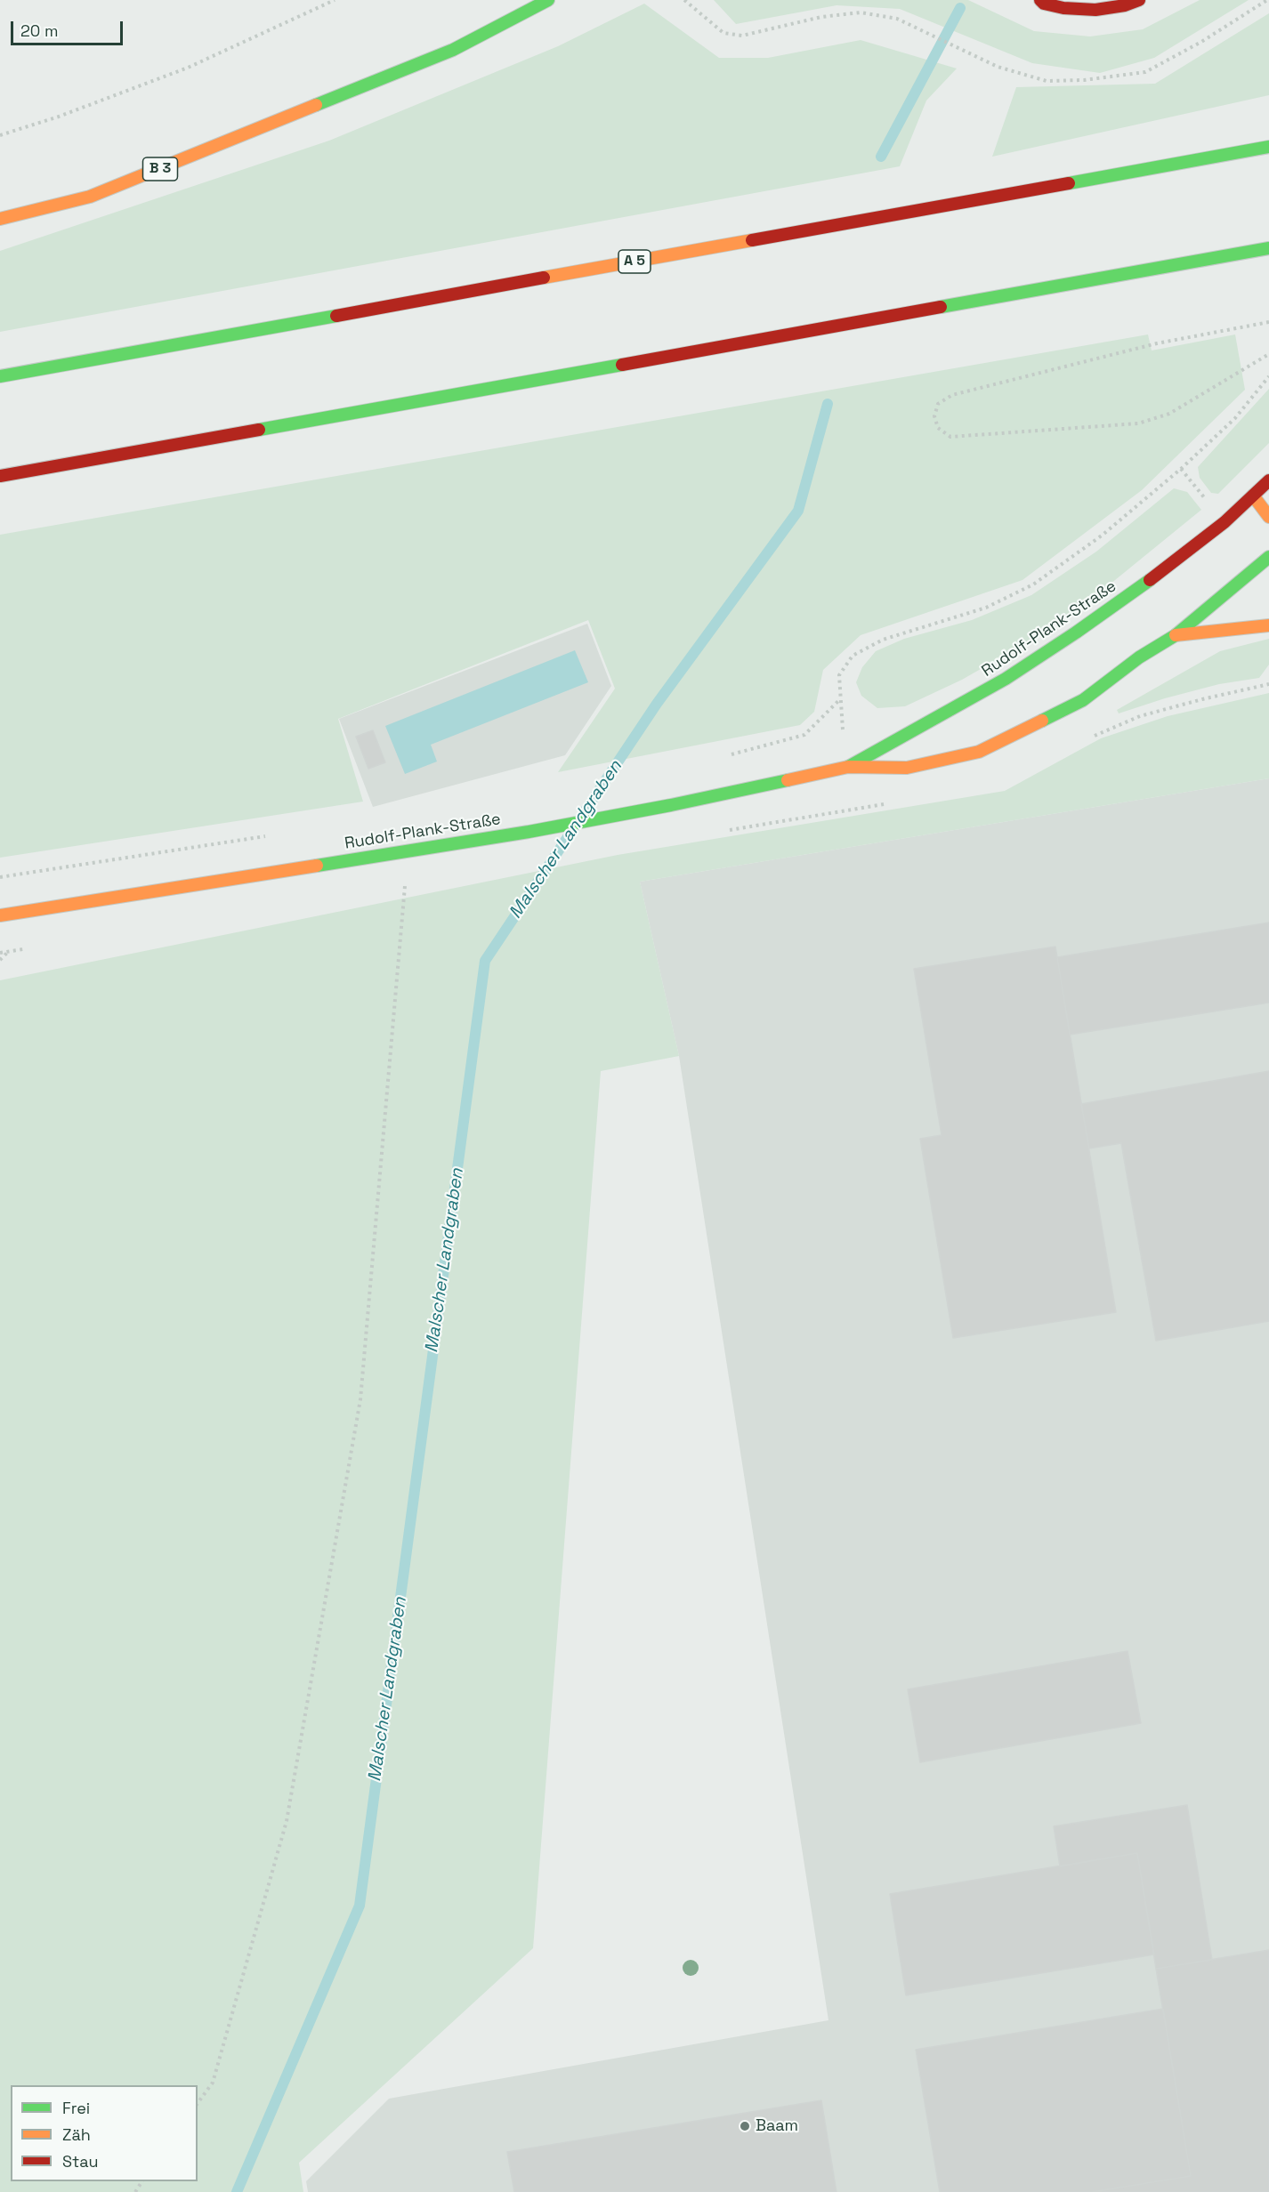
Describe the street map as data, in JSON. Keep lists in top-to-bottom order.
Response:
{
  "streets": {
    "main road": ["B 3", "A 5", "Rudolf-Plank-Straße"]
  },
  "water": ["Malscher Landgraben"],
  "places": ["Baam"],
  "legend": ["Frei", "Zäh", "Stau"],
  "scale_bar": "20 m"
}
